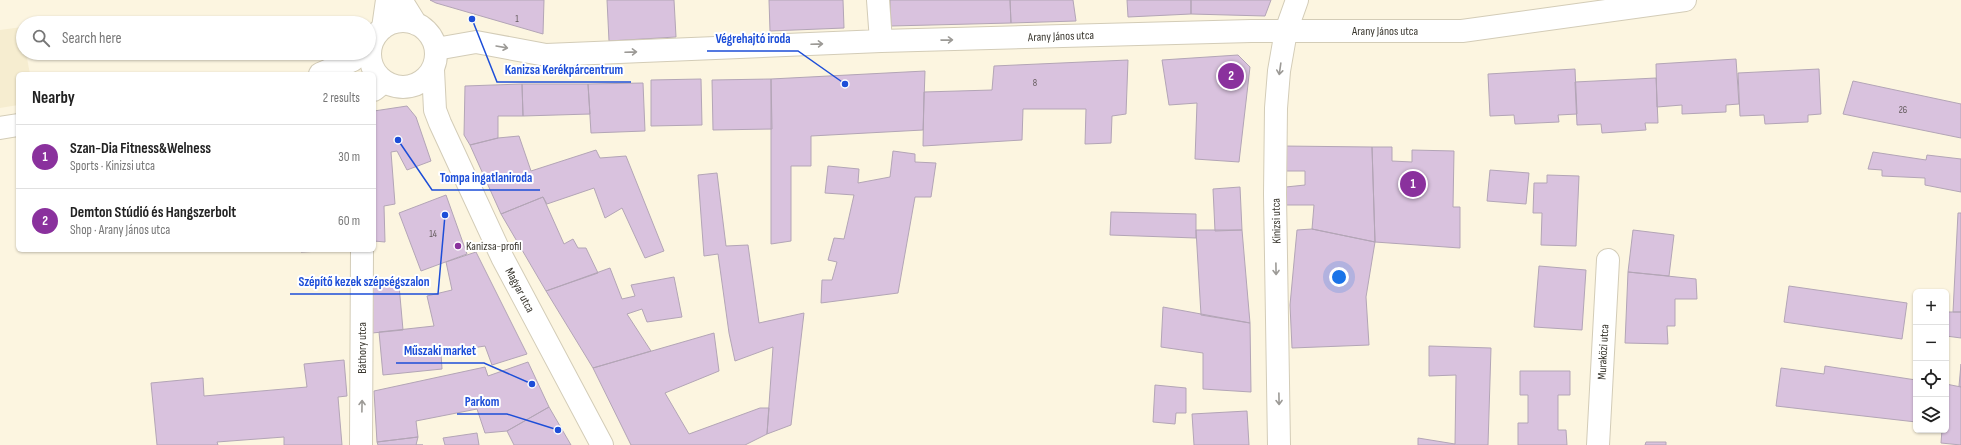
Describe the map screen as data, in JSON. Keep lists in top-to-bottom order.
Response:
{
  "streets": {
    "street": [
      "Arany János utca",
      "Kinizsi utca",
      "Magyar utca",
      "Báthory utca",
      "Muraközi utca"
    ]
  },
  "crossings": [
    ["Arany János utca", "Kinizsi utca"]
  ],
  "one_way": ["Arany János utca", "Kinizsi utca", "Báthory utca"],
  "places": [
    "Kanizsa Kerékpárcentrum",
    "Végrehajtó iroda",
    "Tompa ingatlaniroda",
    "Szépítő kezek szépségszalon",
    "Kanizsa-profil",
    "Műszaki market",
    "Parkom"
  ],
  "house_numbers": [
    "1",
    "8",
    "26",
    "14"
  ],
  "page": {
    "search": "Search here",
    "pins": ["2", "1"],
    "heading": ["Nearby", "2 results"],
    "list": [
      {
        "mark": "1",
        "name": "Szan-Dia Fitness&Welness",
        "note": "Sports · Kinizsi utca",
        "value": "30 m"
      },
      {
        "mark": "2",
        "name": "Demton Stúdió és Hangszerbolt",
        "note": "Shop · Arany János utca",
        "value": "60 m"
      }
    ],
    "map_buttons": ["+", "−"]
  }
}
